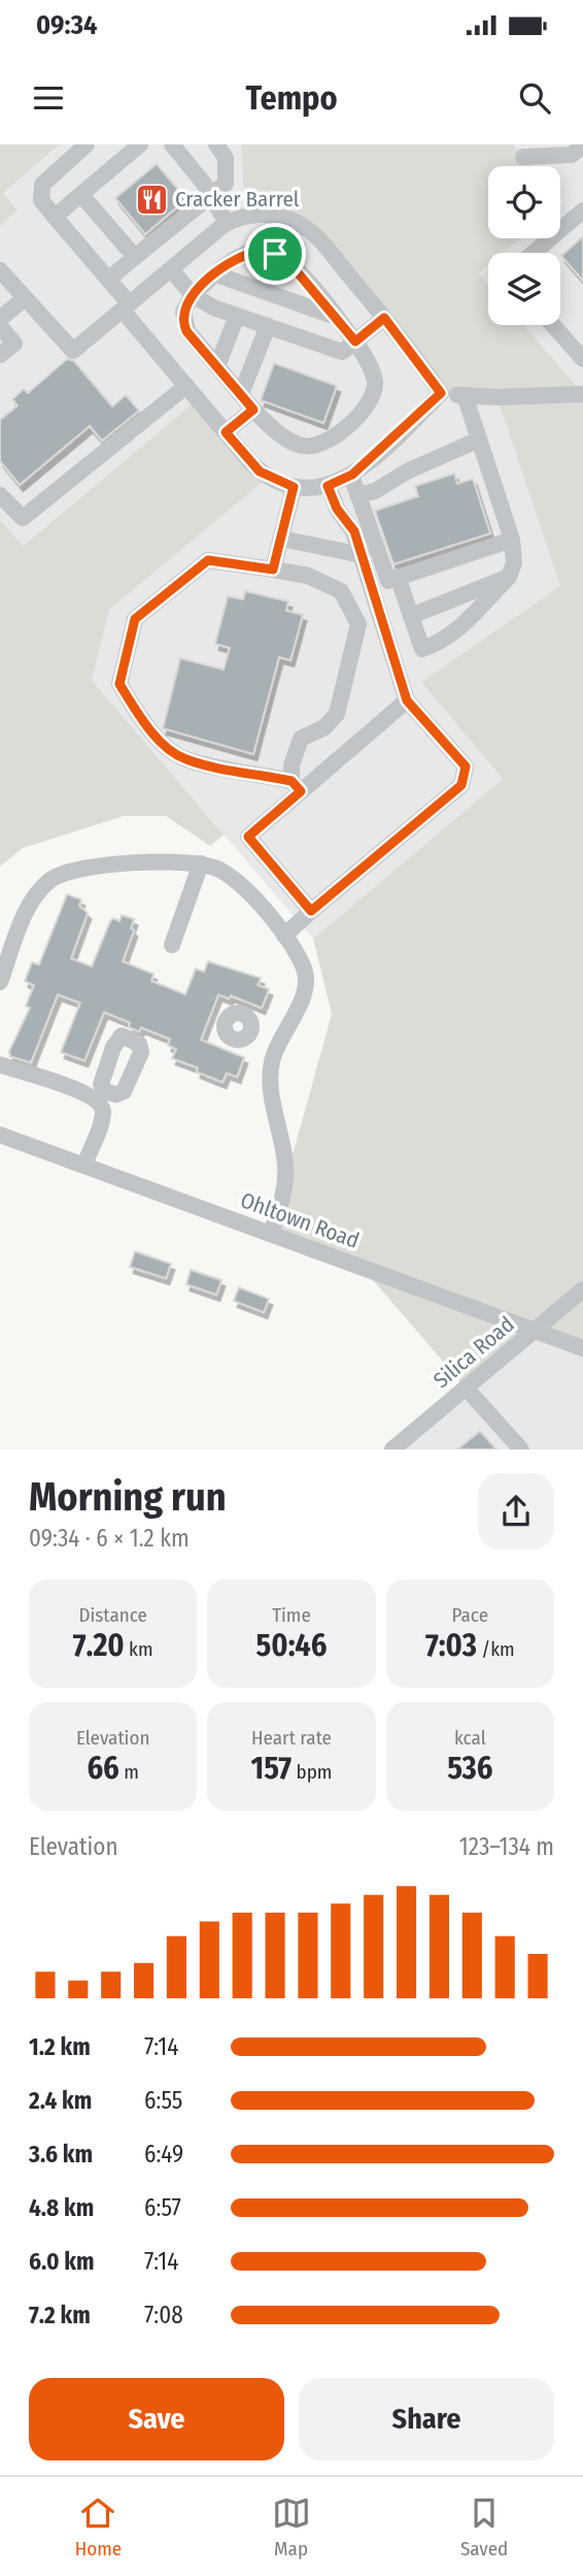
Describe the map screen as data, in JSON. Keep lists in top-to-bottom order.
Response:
{
  "streets": {
    "street": ["Ohltown Road", "Silica Road"]
  },
  "crossings": [
    ["Ohltown Road", "Silica Road"]
  ],
  "places": {
    "restaurant": ["Cracker Barrel"]
  },
  "page": {
    "status": "09:34",
    "header": "Tempo",
    "heading": ["Morning run", "09:34 · 6 × 1.2 km"],
    "stats": [
      ["Distance", "7.20 km"],
      ["Time", "50:46"],
      ["Pace", "7:03 /km"],
      ["Elevation", "66 m"],
      ["Heart rate", "157 bpm"],
      ["kcal", "536"]
    ],
    "chart": ["Elevation", "123–134 m"],
    "list": [
      {
        "name": "1.2 km",
        "note": "7:14"
      },
      {
        "name": "2.4 km",
        "note": "6:55"
      },
      {
        "name": "3.6 km",
        "note": "6:49"
      },
      {
        "name": "4.8 km",
        "note": "6:57"
      },
      {
        "name": "6.0 km",
        "note": "7:14"
      },
      {
        "name": "7.2 km",
        "note": "7:08"
      }
    ],
    "buttons": ["Save", "Share"],
    "tabs": ["Home", "Map", "Saved"]
  }
}
